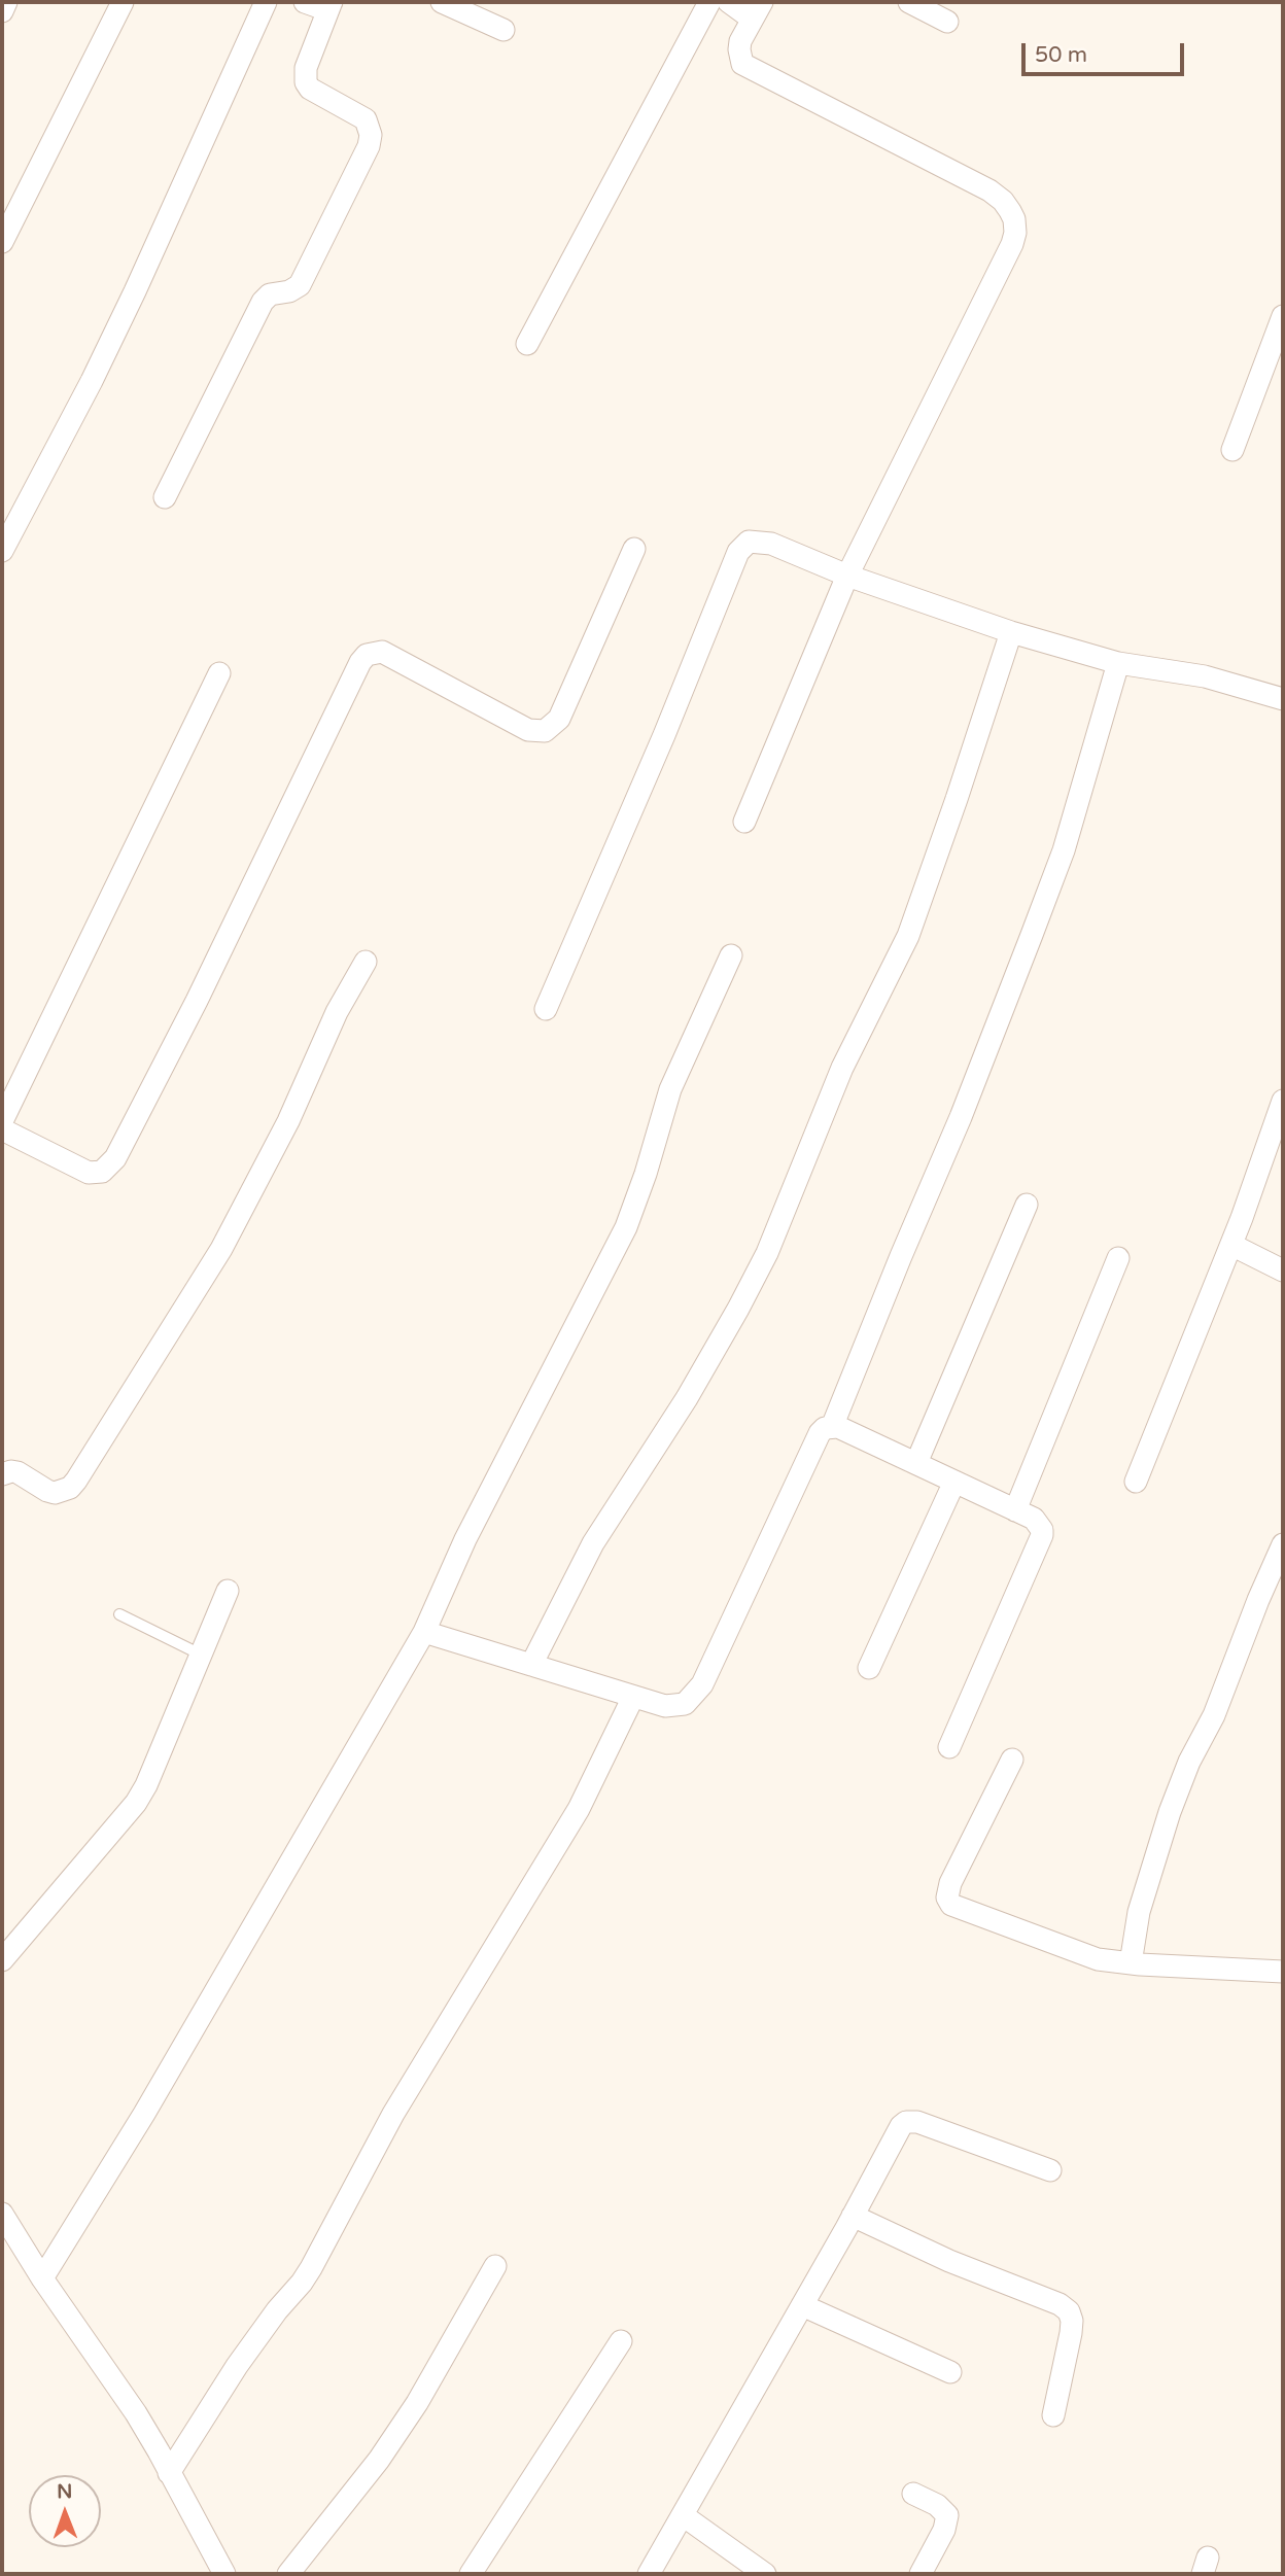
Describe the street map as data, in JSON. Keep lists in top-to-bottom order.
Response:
{
  "scale_bar": "50 m",
  "north": "top"
}
